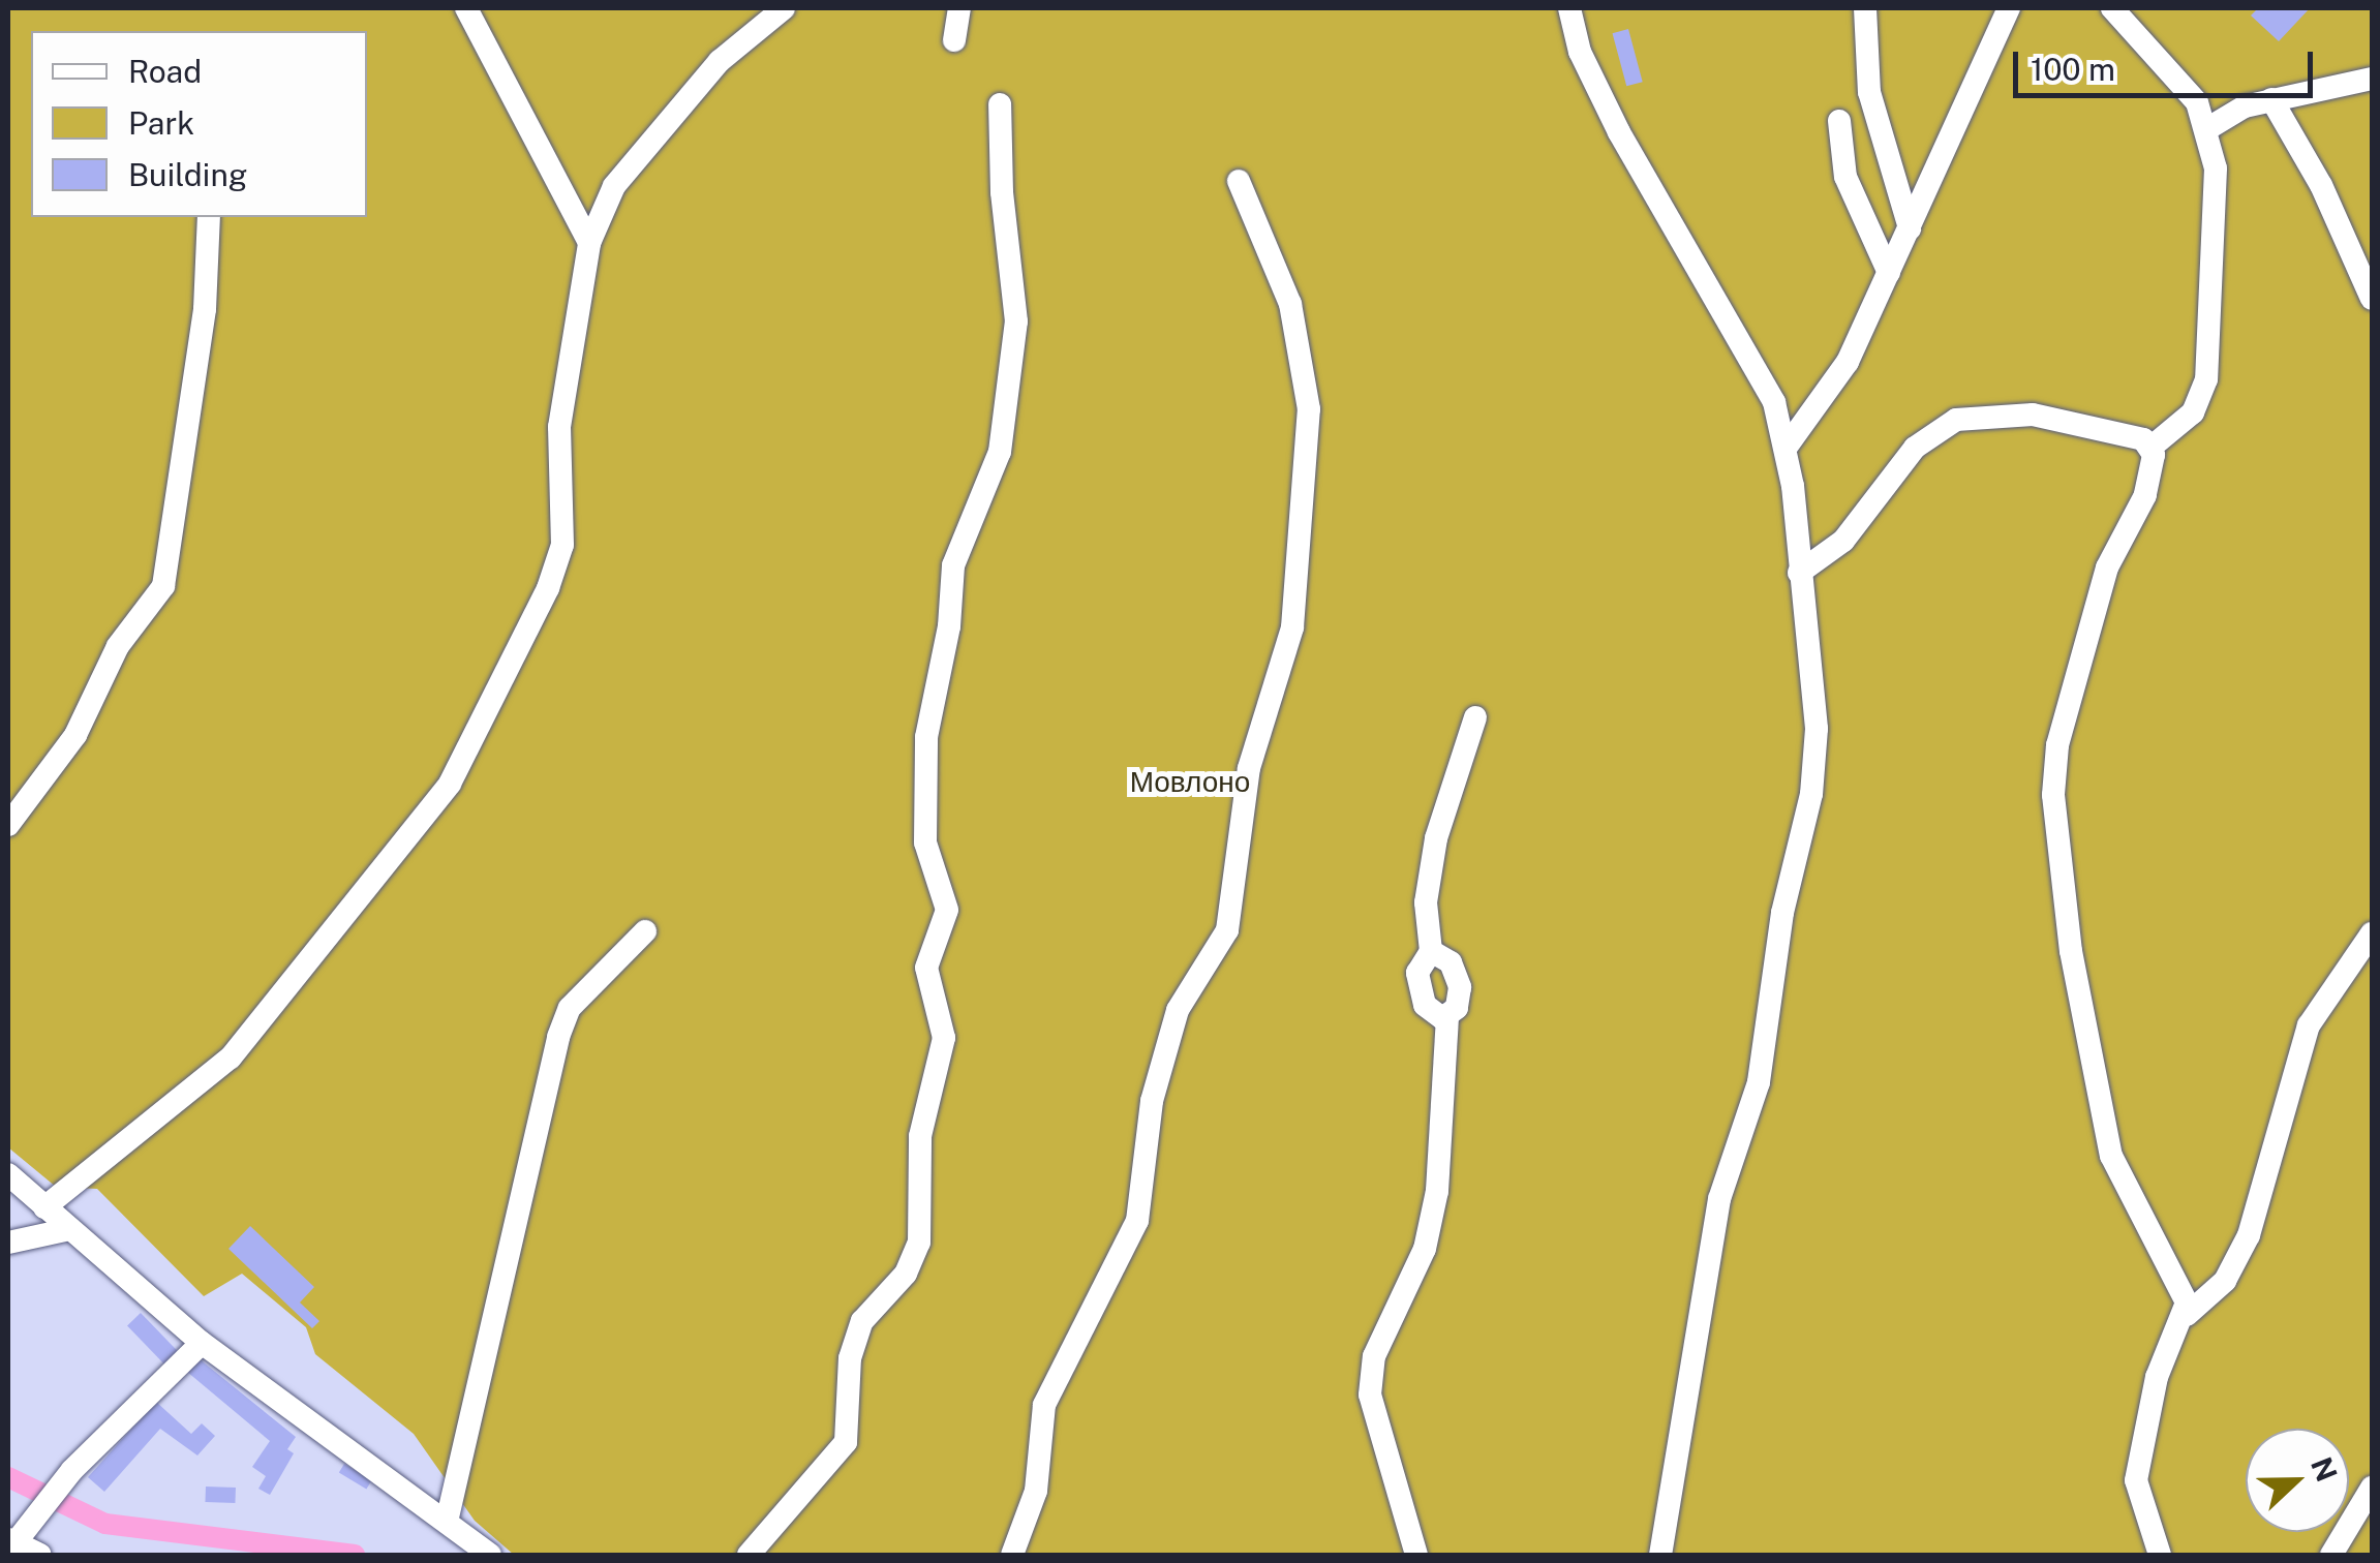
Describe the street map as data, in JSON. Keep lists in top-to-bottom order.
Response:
{
  "parks": ["Мовлоно"],
  "legend": ["Road", "Park", "Building"],
  "scale_bar": "100 m",
  "north": "right"
}
